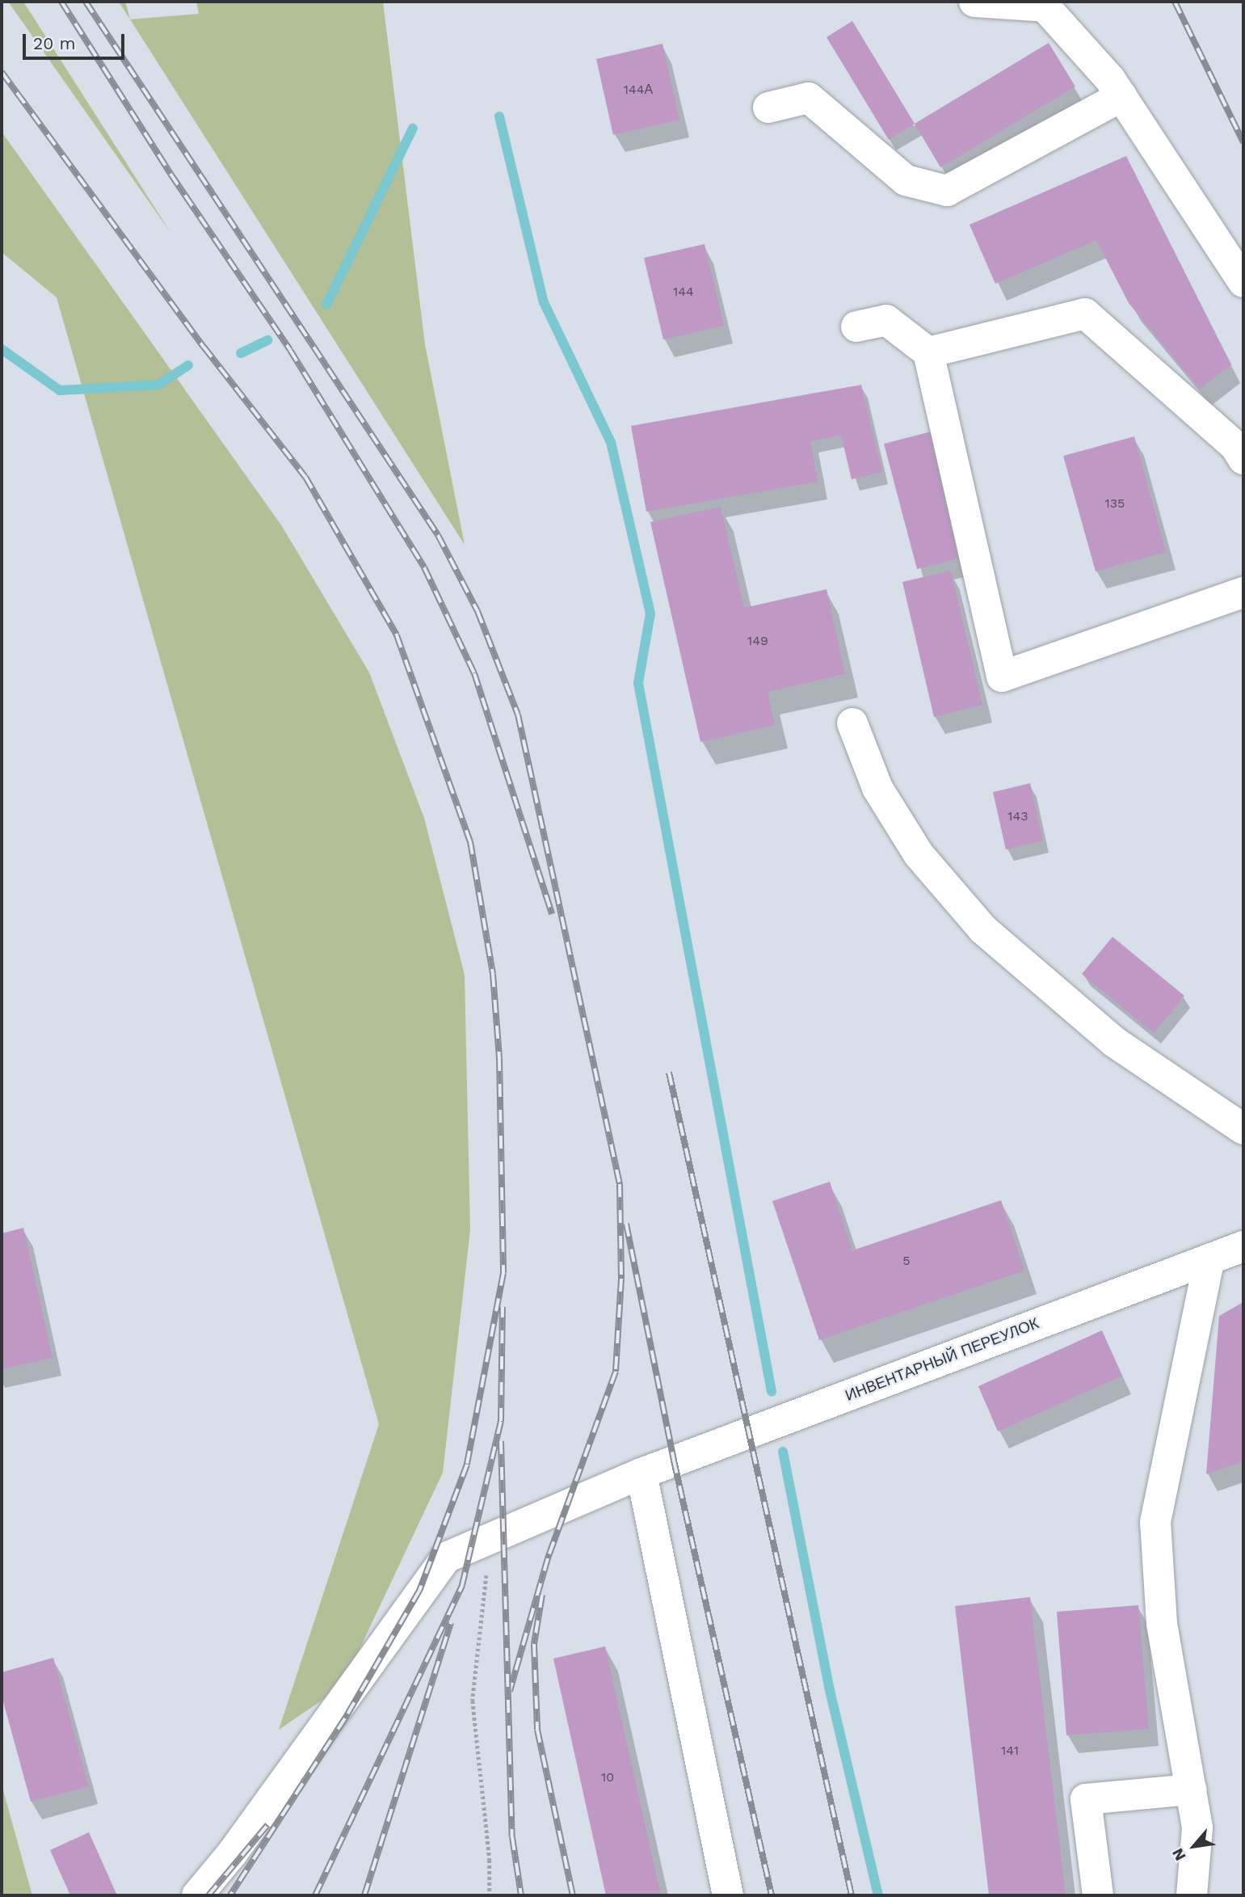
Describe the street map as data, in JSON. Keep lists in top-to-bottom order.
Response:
{
  "streets": {
    "street": ["ИНВЕНТАРНЫЙ ПЕРЕУЛОК"]
  },
  "house_numbers": [
    "144А",
    "144",
    "135",
    "149",
    "143",
    "5",
    "141",
    "10"
  ],
  "scale_bar": "20 m",
  "north": "bottom left"
}
